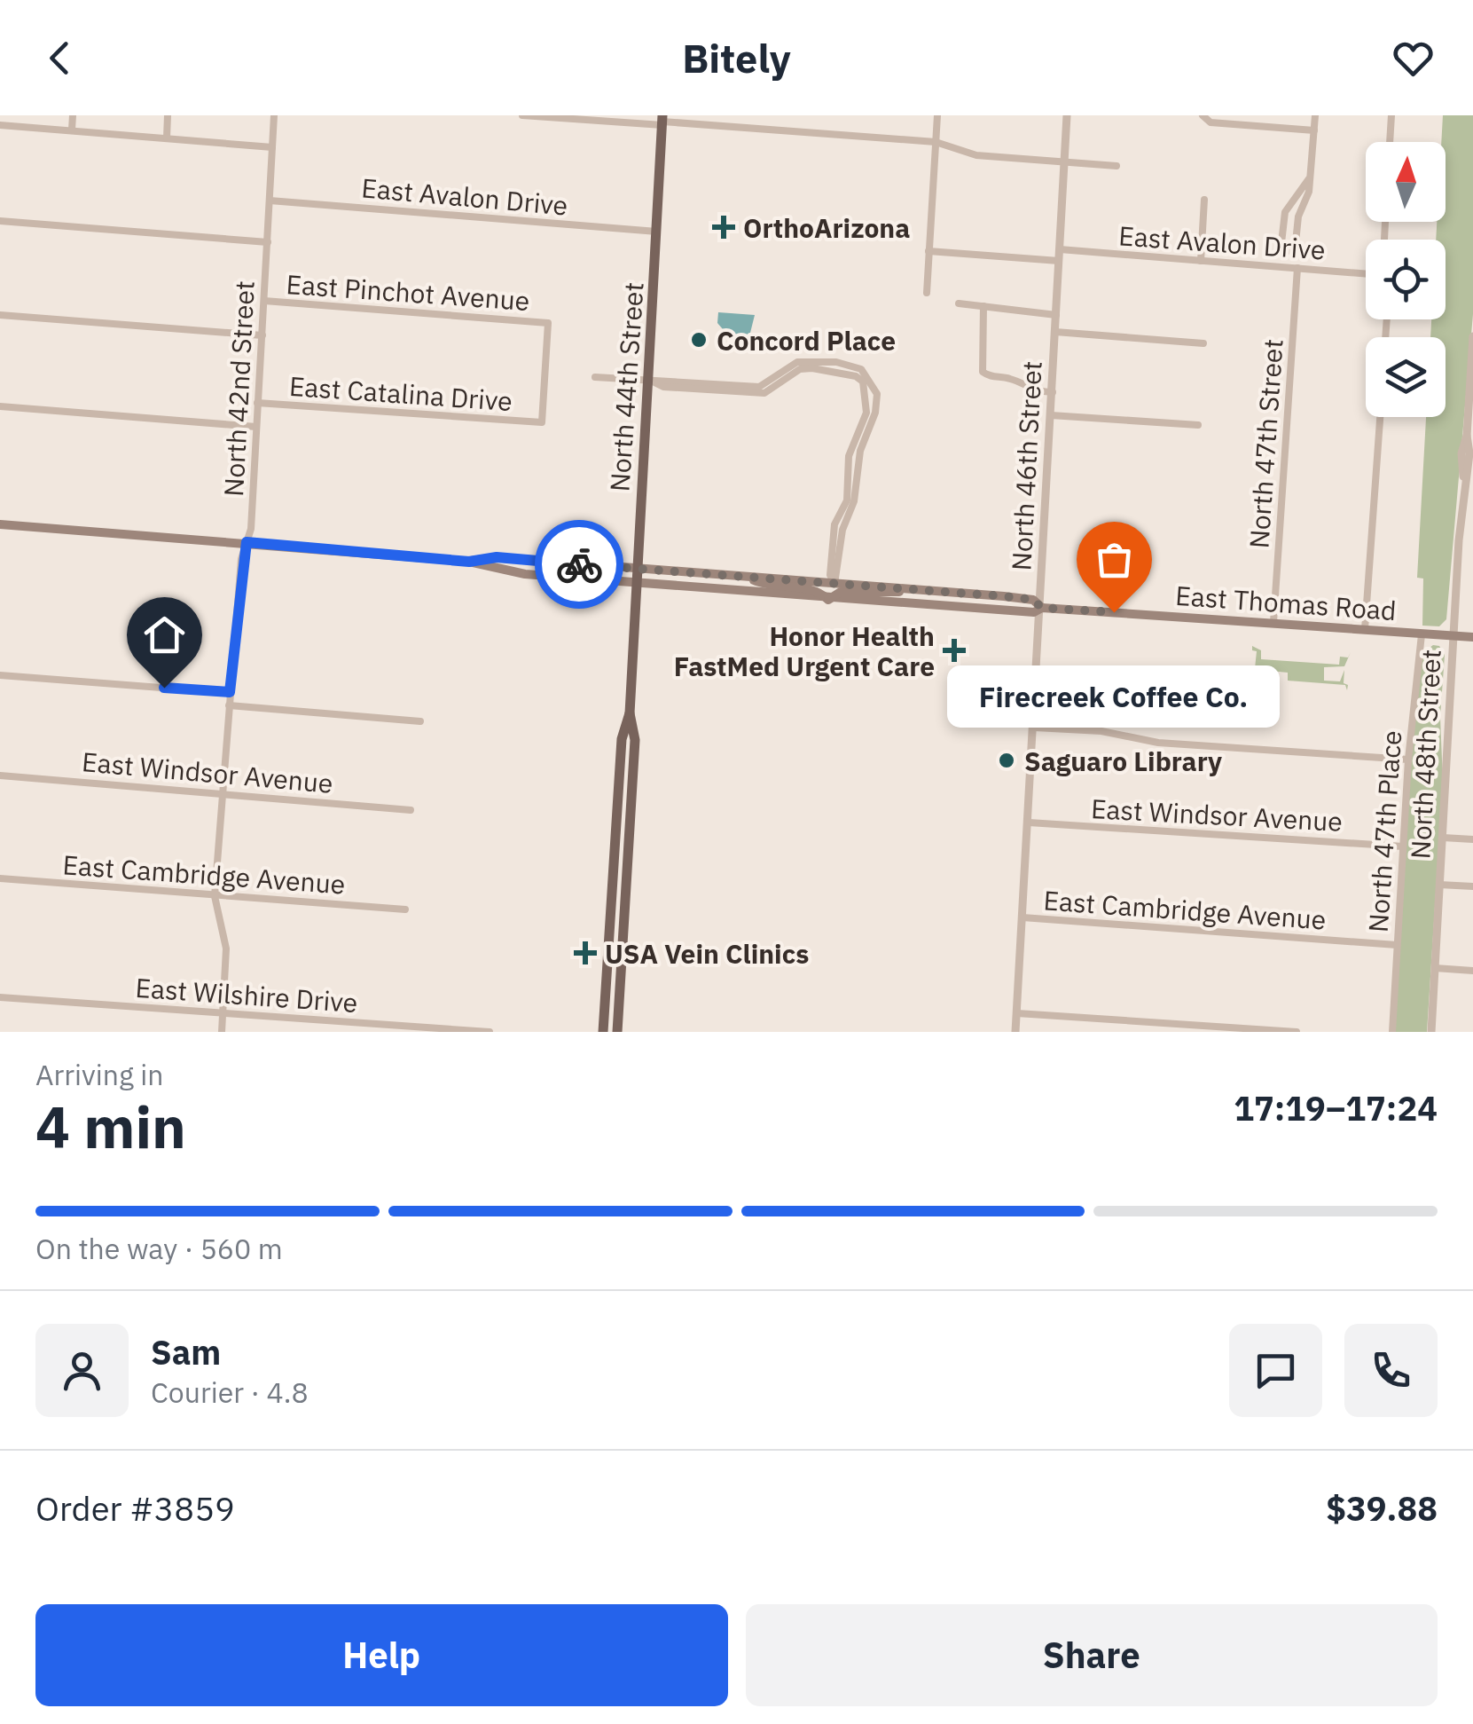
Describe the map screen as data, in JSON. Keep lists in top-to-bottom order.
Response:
{
  "streets": {
    "main road": ["North 44th Street", "East Thomas Road"],
    "street": [
      "East Avalon Drive",
      "East Pinchot Avenue",
      "North 42nd Street",
      "East Catalina Drive",
      "North 47th Street",
      "North 46th Street",
      "North 48th Street",
      "East Windsor Avenue",
      "North 47th Place",
      "East Cambridge Avenue",
      "East Wilshire Drive"
    ]
  },
  "crossings": [
    ["East Avalon Drive", "North 44th Street"],
    ["East Avalon Drive", "North 42nd Street"],
    ["East Avalon Drive", "North 47th Street"],
    ["East Avalon Drive", "North 46th Street"],
    ["East Pinchot Avenue", "North 42nd Street"],
    ["East Pinchot Avenue", "East Catalina Drive"],
    ["North 44th Street", "East Thomas Road"],
    ["North 42nd Street", "East Catalina Drive"],
    ["North 42nd Street", "East Thomas Road"],
    ["North 42nd Street", "East Windsor Avenue"],
    ["North 42nd Street", "East Cambridge Avenue"],
    ["North 42nd Street", "East Wilshire Drive"],
    ["North 47th Street", "East Thomas Road"],
    ["North 46th Street", "East Thomas Road"],
    ["North 46th Street", "East Windsor Avenue"],
    ["North 46th Street", "East Cambridge Avenue"],
    ["East Thomas Road", "North 48th Street"],
    ["East Thomas Road", "North 47th Place"],
    ["East Windsor Avenue", "North 47th Place"],
    ["North 47th Place", "East Cambridge Avenue"]
  ],
  "places": {
    "health": ["OrthoArizona", "Honor Health FastMed Urgent Care", "USA Vein Clinics"],
    "other": ["Concord Place", "Firecreek Coffee Co.", "Saguaro Library"]
  },
  "north": "top",
  "page": {
    "header": "Bitely",
    "bubble": "Firecreek Coffee Co.",
    "heading": ["4 min", "Arriving in", "17:19–17:24"],
    "panel": [
      "Sam",
      "Courier · 4.8",
      "Order #3859",
      "$39.88"
    ],
    "bar": "On the way · 560 m",
    "buttons": ["Help", "Share"]
  }
}
